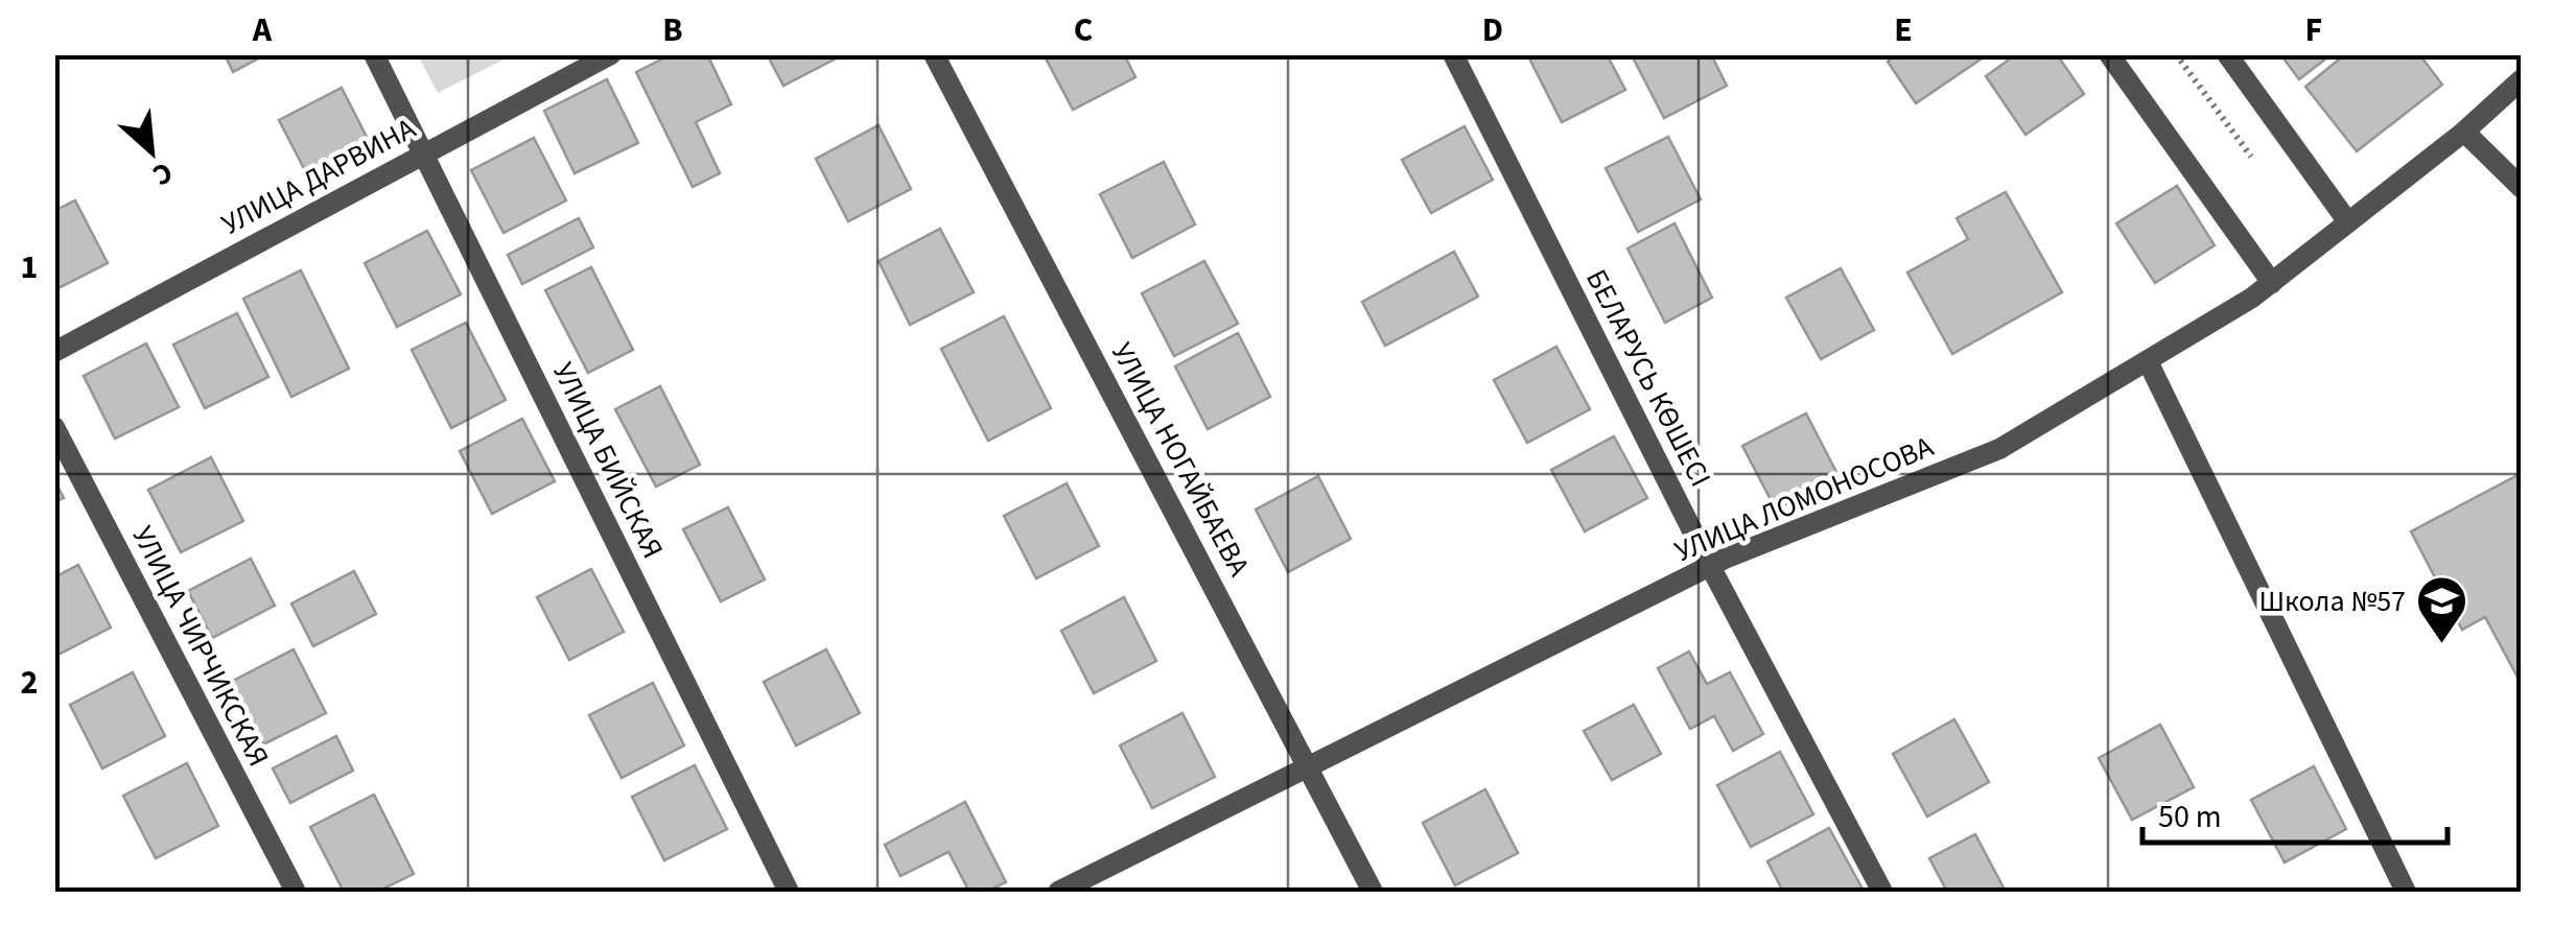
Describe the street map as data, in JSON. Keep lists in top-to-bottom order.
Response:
{
  "streets": {
    "street": [
      "УЛИЦА ДАРВИНА",
      "БЕЛАРУСЬ КӨШЕСІ",
      "УЛИЦА НОГАЙБАЕВА",
      "УЛИЦА БИЙСКАЯ",
      "УЛИЦА ЛОМОНОСОВА",
      "УЛИЦА ЧИРЧИКСКАЯ"
    ]
  },
  "crossings": [
    ["УЛИЦА ДАРВИНА", "УЛИЦА БИЙСКАЯ"],
    ["БЕЛАРУСЬ КӨШЕСІ", "УЛИЦА ЛОМОНОСОВА"],
    ["УЛИЦА НОГАЙБАЕВА", "УЛИЦА ЛОМОНОСОВА"]
  ],
  "places": {
    "school or university": ["Школа №57"]
  },
  "scale_bar": "50 m",
  "north": "bottom right",
  "grid": {
    "columns": [
      "A",
      "B",
      "C",
      "D",
      "E",
      "F"
    ],
    "rows": ["1", "2"]
  }
}
